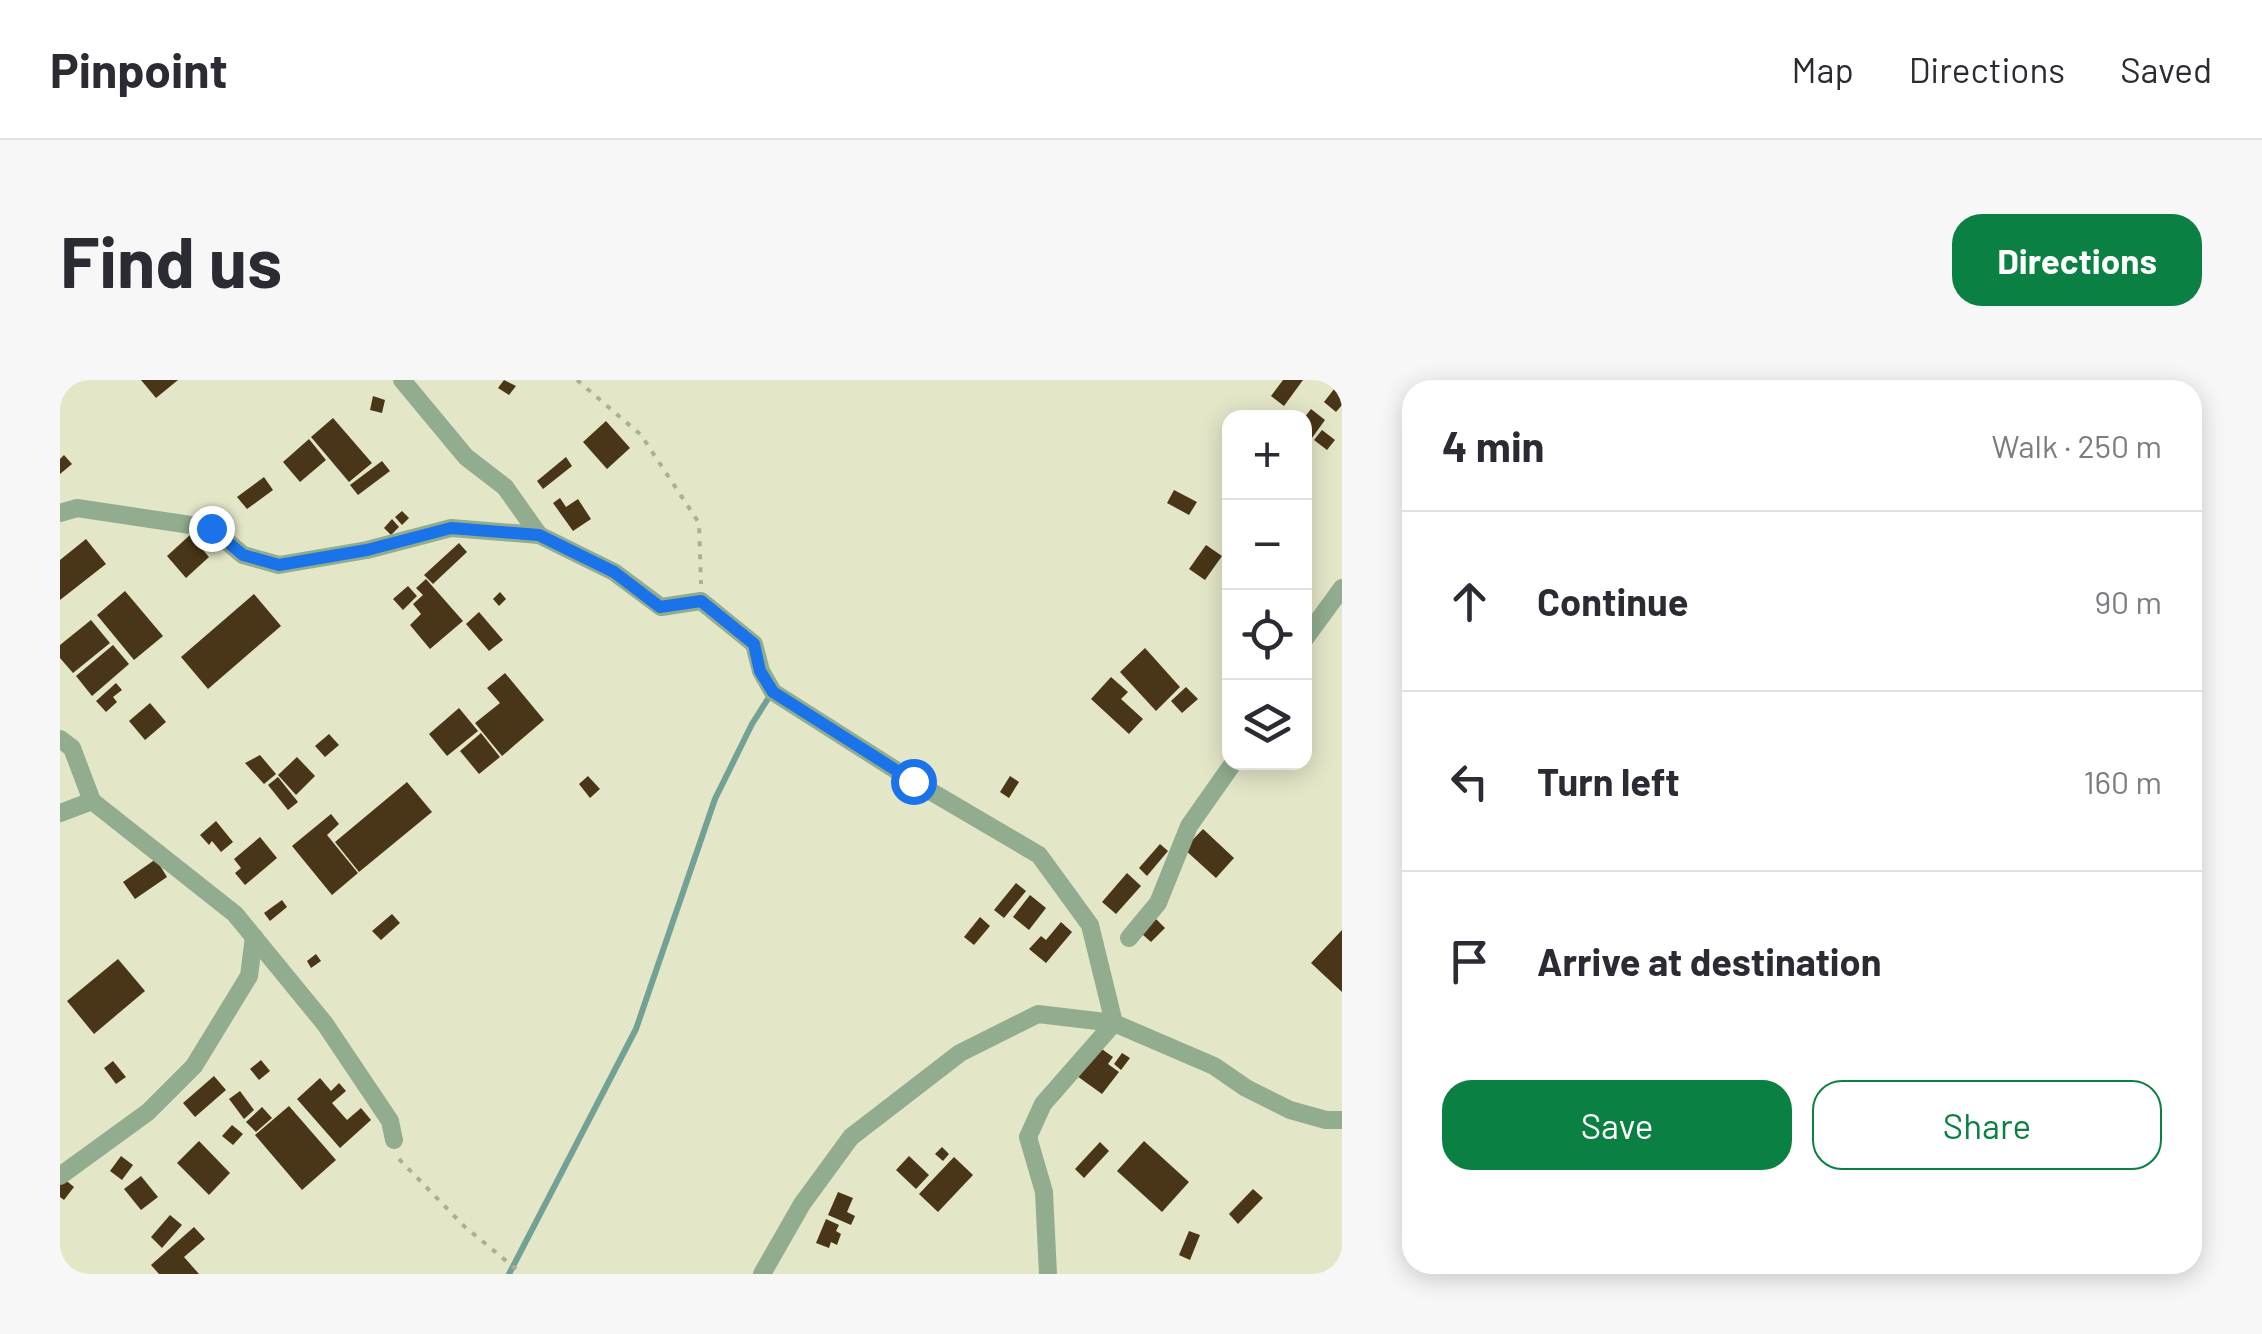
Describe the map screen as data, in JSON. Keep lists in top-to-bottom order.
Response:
{
  "page": {
    "header": "Pinpoint",
    "nav": ["Map", "Directions", "Saved"],
    "buttons": [
      "Directions",
      ["Save", "Share"]
    ],
    "title": "Find us",
    "heading": ["4 min", "Walk · 250 m"],
    "map_buttons": ["+", "−"],
    "list": [
      ["Continue", "90 m"],
      ["Turn left", "160 m"],
      "Arrive at destination"
    ]
  }
}
